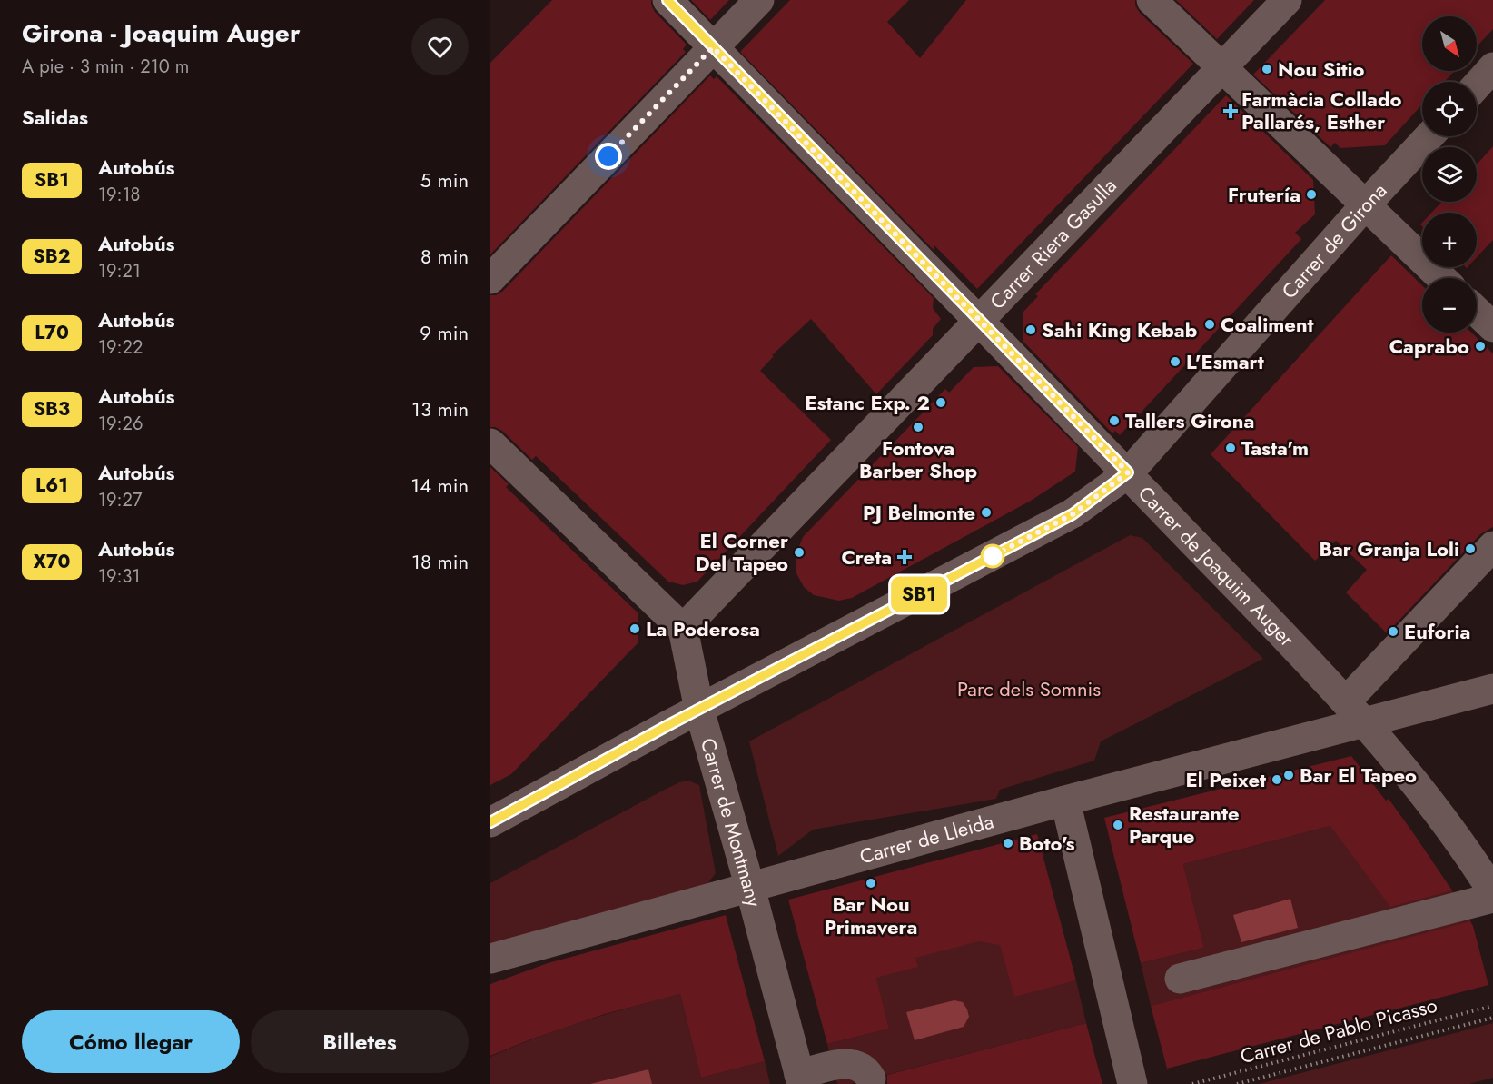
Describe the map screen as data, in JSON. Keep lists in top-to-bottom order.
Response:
{
  "streets": {
    "street": [
      "Carrer de Girona",
      "Carrer Riera Gasulla",
      "Carrer de Joaquim Auger",
      "Carrer de Montmany",
      "Carrer de Lleida"
    ],
    "path": ["Carrer de Pablo Picasso"]
  },
  "crossings": [
    ["Carrer de Girona", "Carrer de Joaquim Auger"],
    ["Carrer de Girona", "Carrer de Montmany"],
    ["Carrer Riera Gasulla", "Carrer de Joaquim Auger"],
    ["Carrer Riera Gasulla", "Carrer de Montmany"],
    ["Carrer de Joaquim Auger", "Carrer de Lleida"],
    ["Carrer de Montmany", "Carrer de Lleida"]
  ],
  "parks": ["Parc dels Somnis"],
  "places": {
    "other": [
      "Nou Sitio",
      "Frutería",
      "Coaliment",
      "Sahi King Kebab",
      "Caprabo",
      "L'Esmart",
      "Estanc Exp. 2",
      "Tallers Girona",
      "Fontova Barber Shop",
      "Tasta'm",
      "PJ Belmonte",
      "Bar Granja Loli",
      "El Corner Del Tapeo",
      "La Poderosa",
      "Euforia",
      "Bar El Tapeo",
      "El Peixet",
      "Restaurante Parque",
      "Boto's",
      "Bar Nou Primavera"
    ],
    "health": ["Farmàcia Collado Pallarés, Esther", "Creta"]
  },
  "lines": ["bus line SB1"],
  "north": "bottom right",
  "page": {
    "heading": [
      ["Girona - Joaquim Auger", "A pie · 3 min · 210 m"],
      "Salidas"
    ],
    "on_map": "SB1",
    "map_buttons": ["+", "−"],
    "list": [
      {
        "mark": "SB1",
        "name": "Autobús",
        "note": "19:18",
        "value": "5 min"
      },
      {
        "mark": "SB2",
        "name": "Autobús",
        "note": "19:21",
        "value": "8 min"
      },
      {
        "mark": "L70",
        "name": "Autobús",
        "note": "19:22",
        "value": "9 min"
      },
      {
        "mark": "SB3",
        "name": "Autobús",
        "note": "19:26",
        "value": "13 min"
      },
      {
        "mark": "L61",
        "name": "Autobús",
        "note": "19:27",
        "value": "14 min"
      },
      {
        "mark": "X70",
        "name": "Autobús",
        "note": "19:31",
        "value": "18 min"
      }
    ],
    "buttons": ["Cómo llegar", "Billetes"]
  }
}
